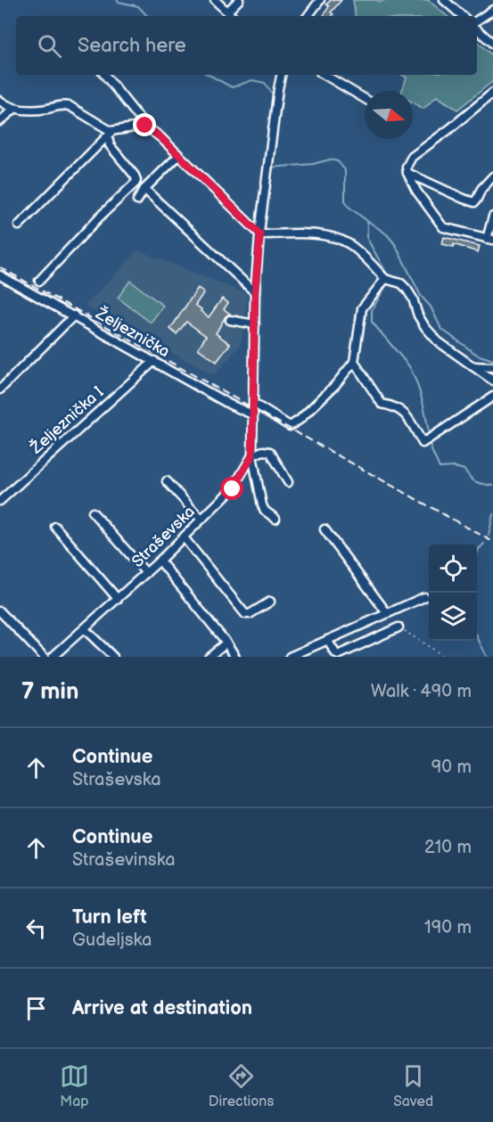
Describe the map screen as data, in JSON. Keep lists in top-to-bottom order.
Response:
{
  "streets": {
    "street": ["Željeznička", "Željeznička I", "Straševska"]
  },
  "crossings": [
    ["Željeznička", "Željeznička I"]
  ],
  "north": "right",
  "page": {
    "search": "Search here",
    "heading": ["7 min", "Walk · 490 m"],
    "list": [
      ["Continue", "Straševska", "90 m"],
      ["Continue", "Straševinska", "210 m"],
      ["Turn left", "Gudeljska", "190 m"],
      "Arrive at destination"
    ],
    "nav": ["Map", "Directions", "Saved"]
  }
}
